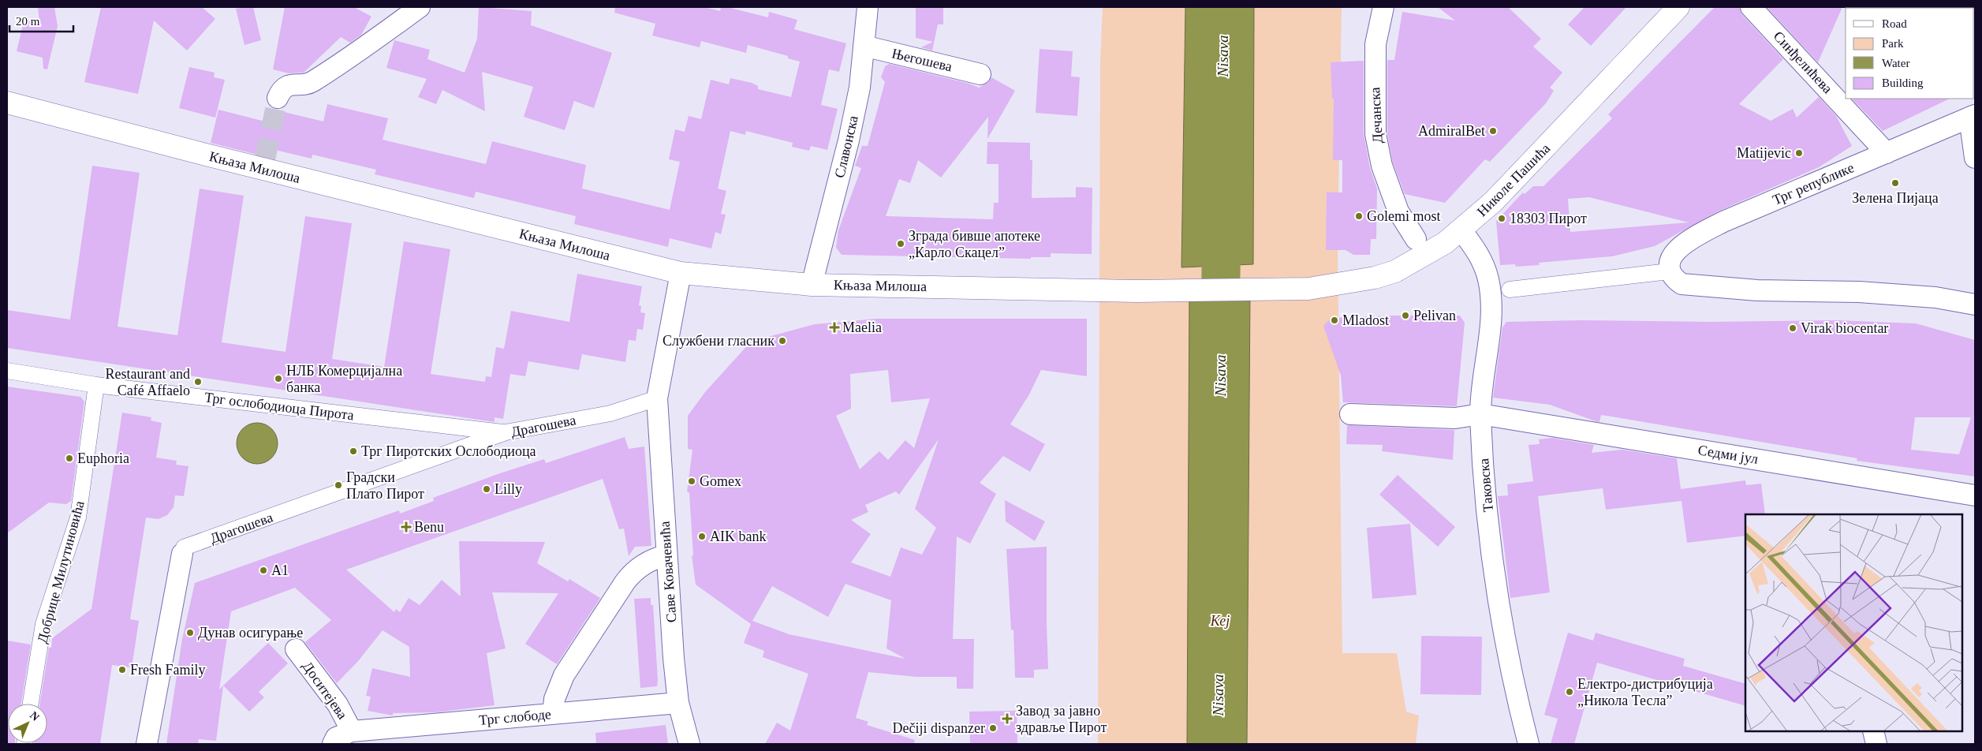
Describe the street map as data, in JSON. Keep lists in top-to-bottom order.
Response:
{
  "streets": {
    "main road": ["Књаза Милоша", "Николе Пашића"],
    "street": [
      "Његошева",
      "Синђелићева",
      "Дечанска",
      "Славонска",
      "Трг републике",
      "Трг ослободиоца Пирота",
      "Драгошева",
      "Седми јул",
      "Таковска",
      "Добрице Милутиновића",
      "Саве Ковачевића",
      "Доситејева",
      "Трг слободе"
    ]
  },
  "crossings": [
    ["Његошева", "Славонска"],
    ["Синђелићева", "Трг републике"],
    ["Славонска", "Књаза Милоша"],
    ["Књаза Милоша", "Николе Пашића"],
    ["Николе Пашића", "Таковска"],
    ["Трг ослободиоца Пирота", "Драгошева"],
    ["Трг ослободиоца Пирота", "Добрице Милутиновића"],
    ["Драгошева", "Саве Ковачевића"],
    ["Седми јул", "Таковска"],
    ["Саве Ковачевића", "Трг слободе"],
    ["Доситејева", "Трг слободе"]
  ],
  "water": ["Nisava"],
  "parks": ["Кеј"],
  "places": {
    "other": [
      "AdmiralBet",
      "Matijevic",
      "Зелена Пијаца",
      "Golemi most",
      "18303 Пирот",
      "Зграда бивше апотеке „Карло Скацел”",
      "Pelivan",
      "Mladost",
      "Virak biocentar",
      "Службени гласник",
      "НЛБ Комерцијална банка",
      "Restaurant and Café Affaelo",
      "Трг Пиротских Ослободиоца",
      "Euphoria",
      "Gomex",
      "Градски Плато Пирот",
      "Lilly",
      "AIK bank",
      "A1",
      "Дунав осигурање",
      "Fresh Family",
      "Електро-дистрибуција „Никола Тесла”",
      "Dečiji dispanzer"
    ],
    "health": ["Maelia", "Benu", "Завод за јавно здравље Пирот"]
  },
  "legend": [
    "Road",
    "Park",
    "Water",
    "Building"
  ],
  "scale_bar": "20 m",
  "north": "top right"
}
